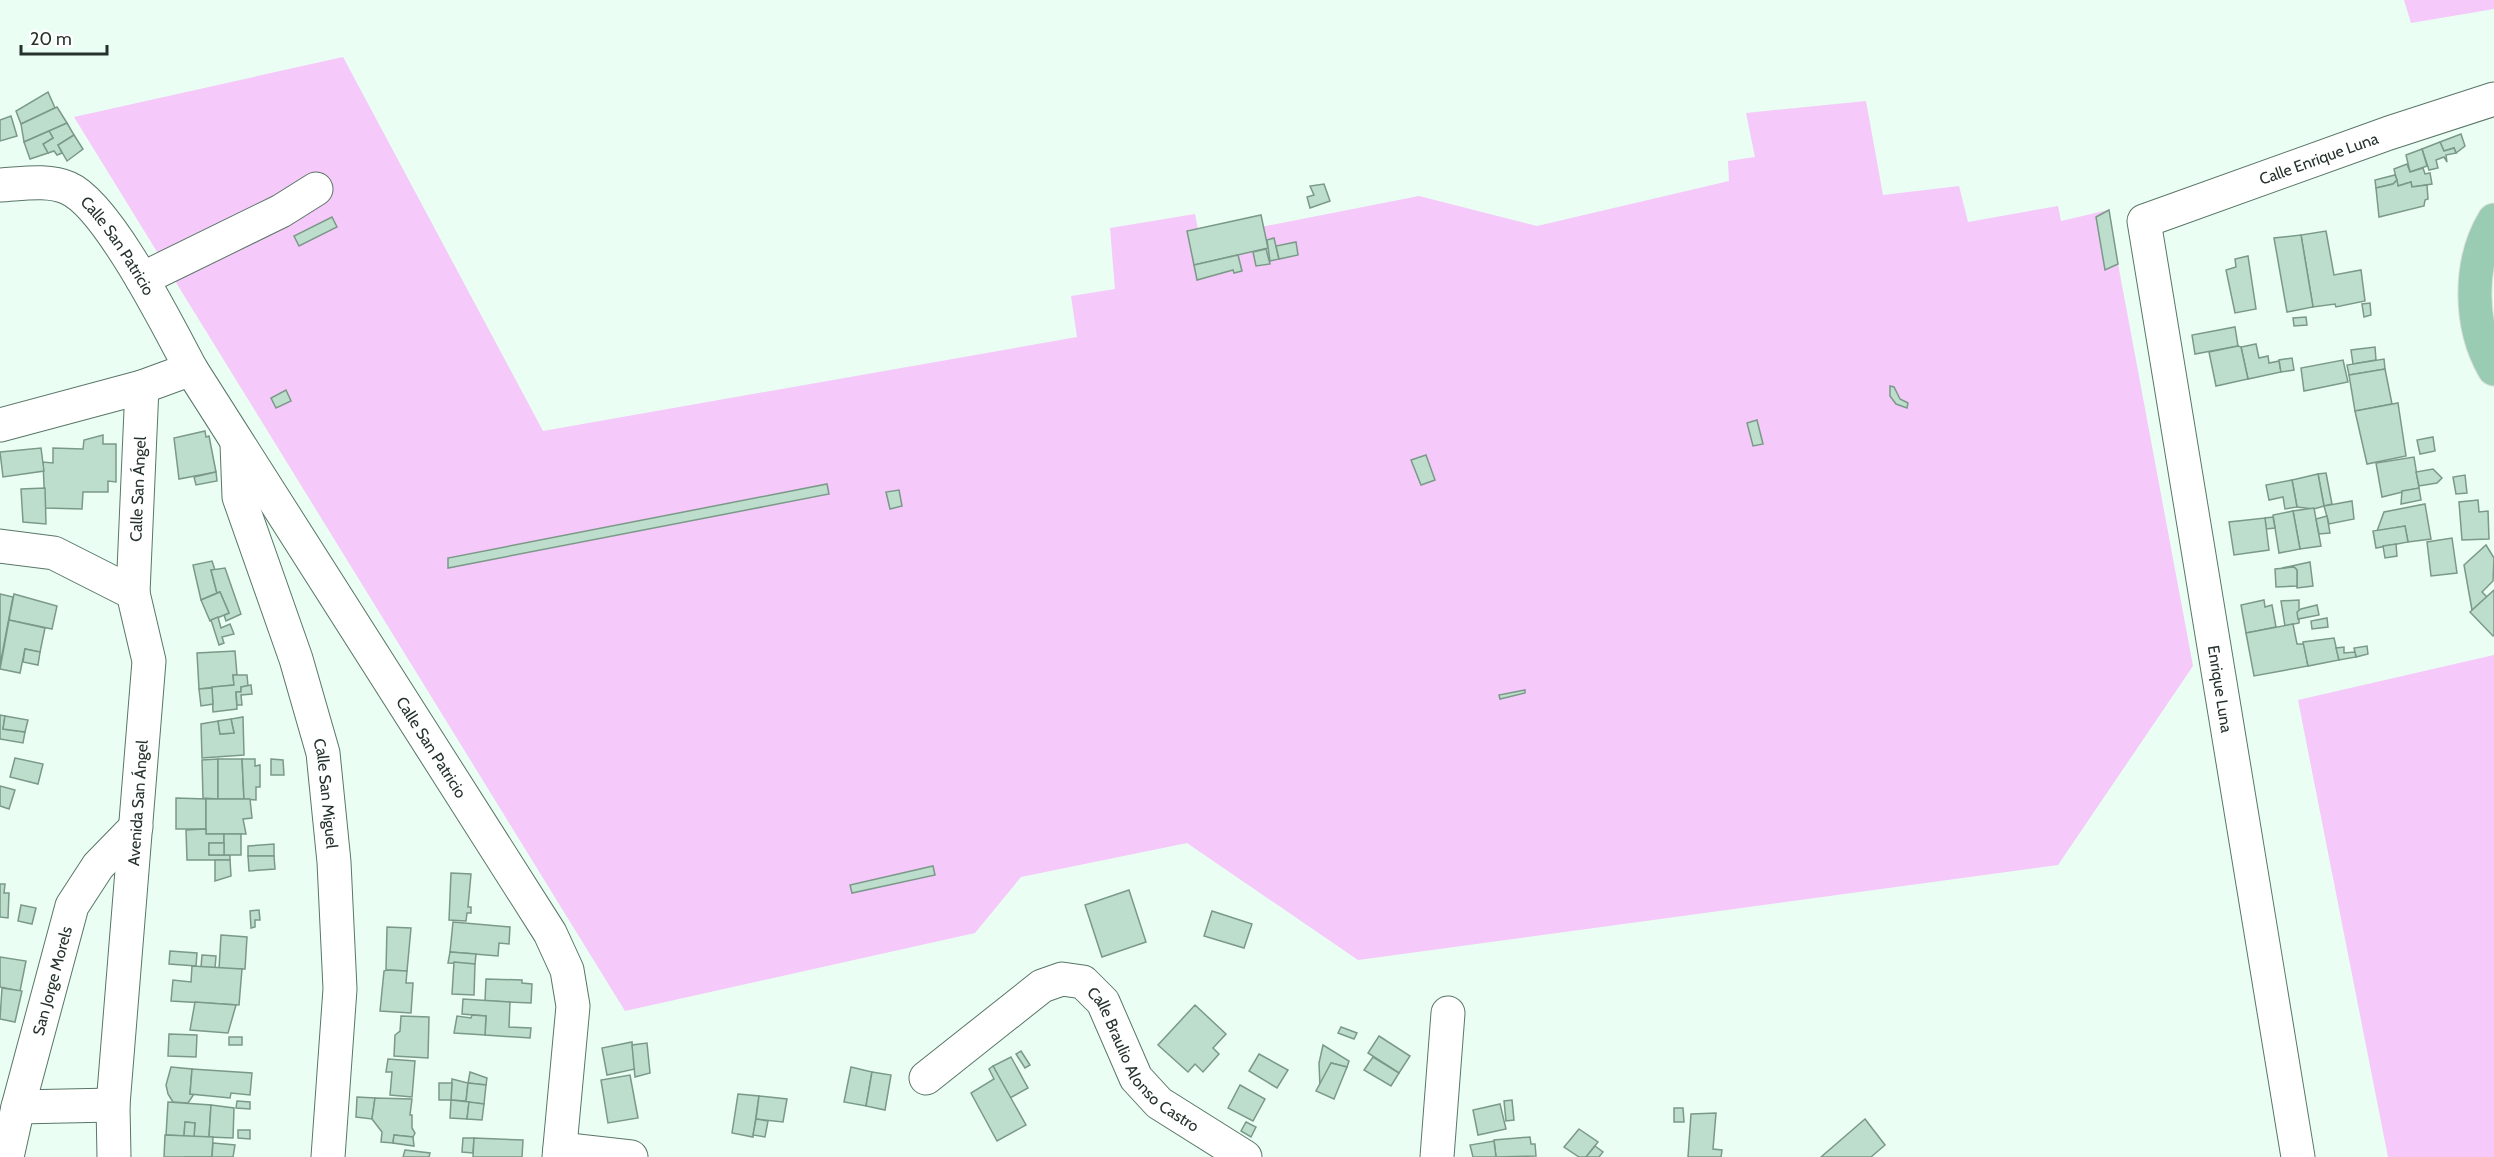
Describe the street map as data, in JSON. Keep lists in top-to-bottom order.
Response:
{
  "streets": {
    "street": [
      "Calle Enrique Luna",
      "Calle San Patricio",
      "Calle San Ángel",
      "Enrique Luna",
      "Calle San Miguel",
      "Avenida San Ángel",
      "San Jorge Morels",
      "Calle Braulio Alonso Castro"
    ]
  },
  "crossings": [
    ["Calle Enrique Luna", "Enrique Luna"],
    ["Calle San Patricio", "Calle San Miguel"],
    ["Calle San Ángel", "Avenida San Ángel"],
    ["Avenida San Ángel", "San Jorge Morels"]
  ],
  "scale_bar": "20 m"
}
